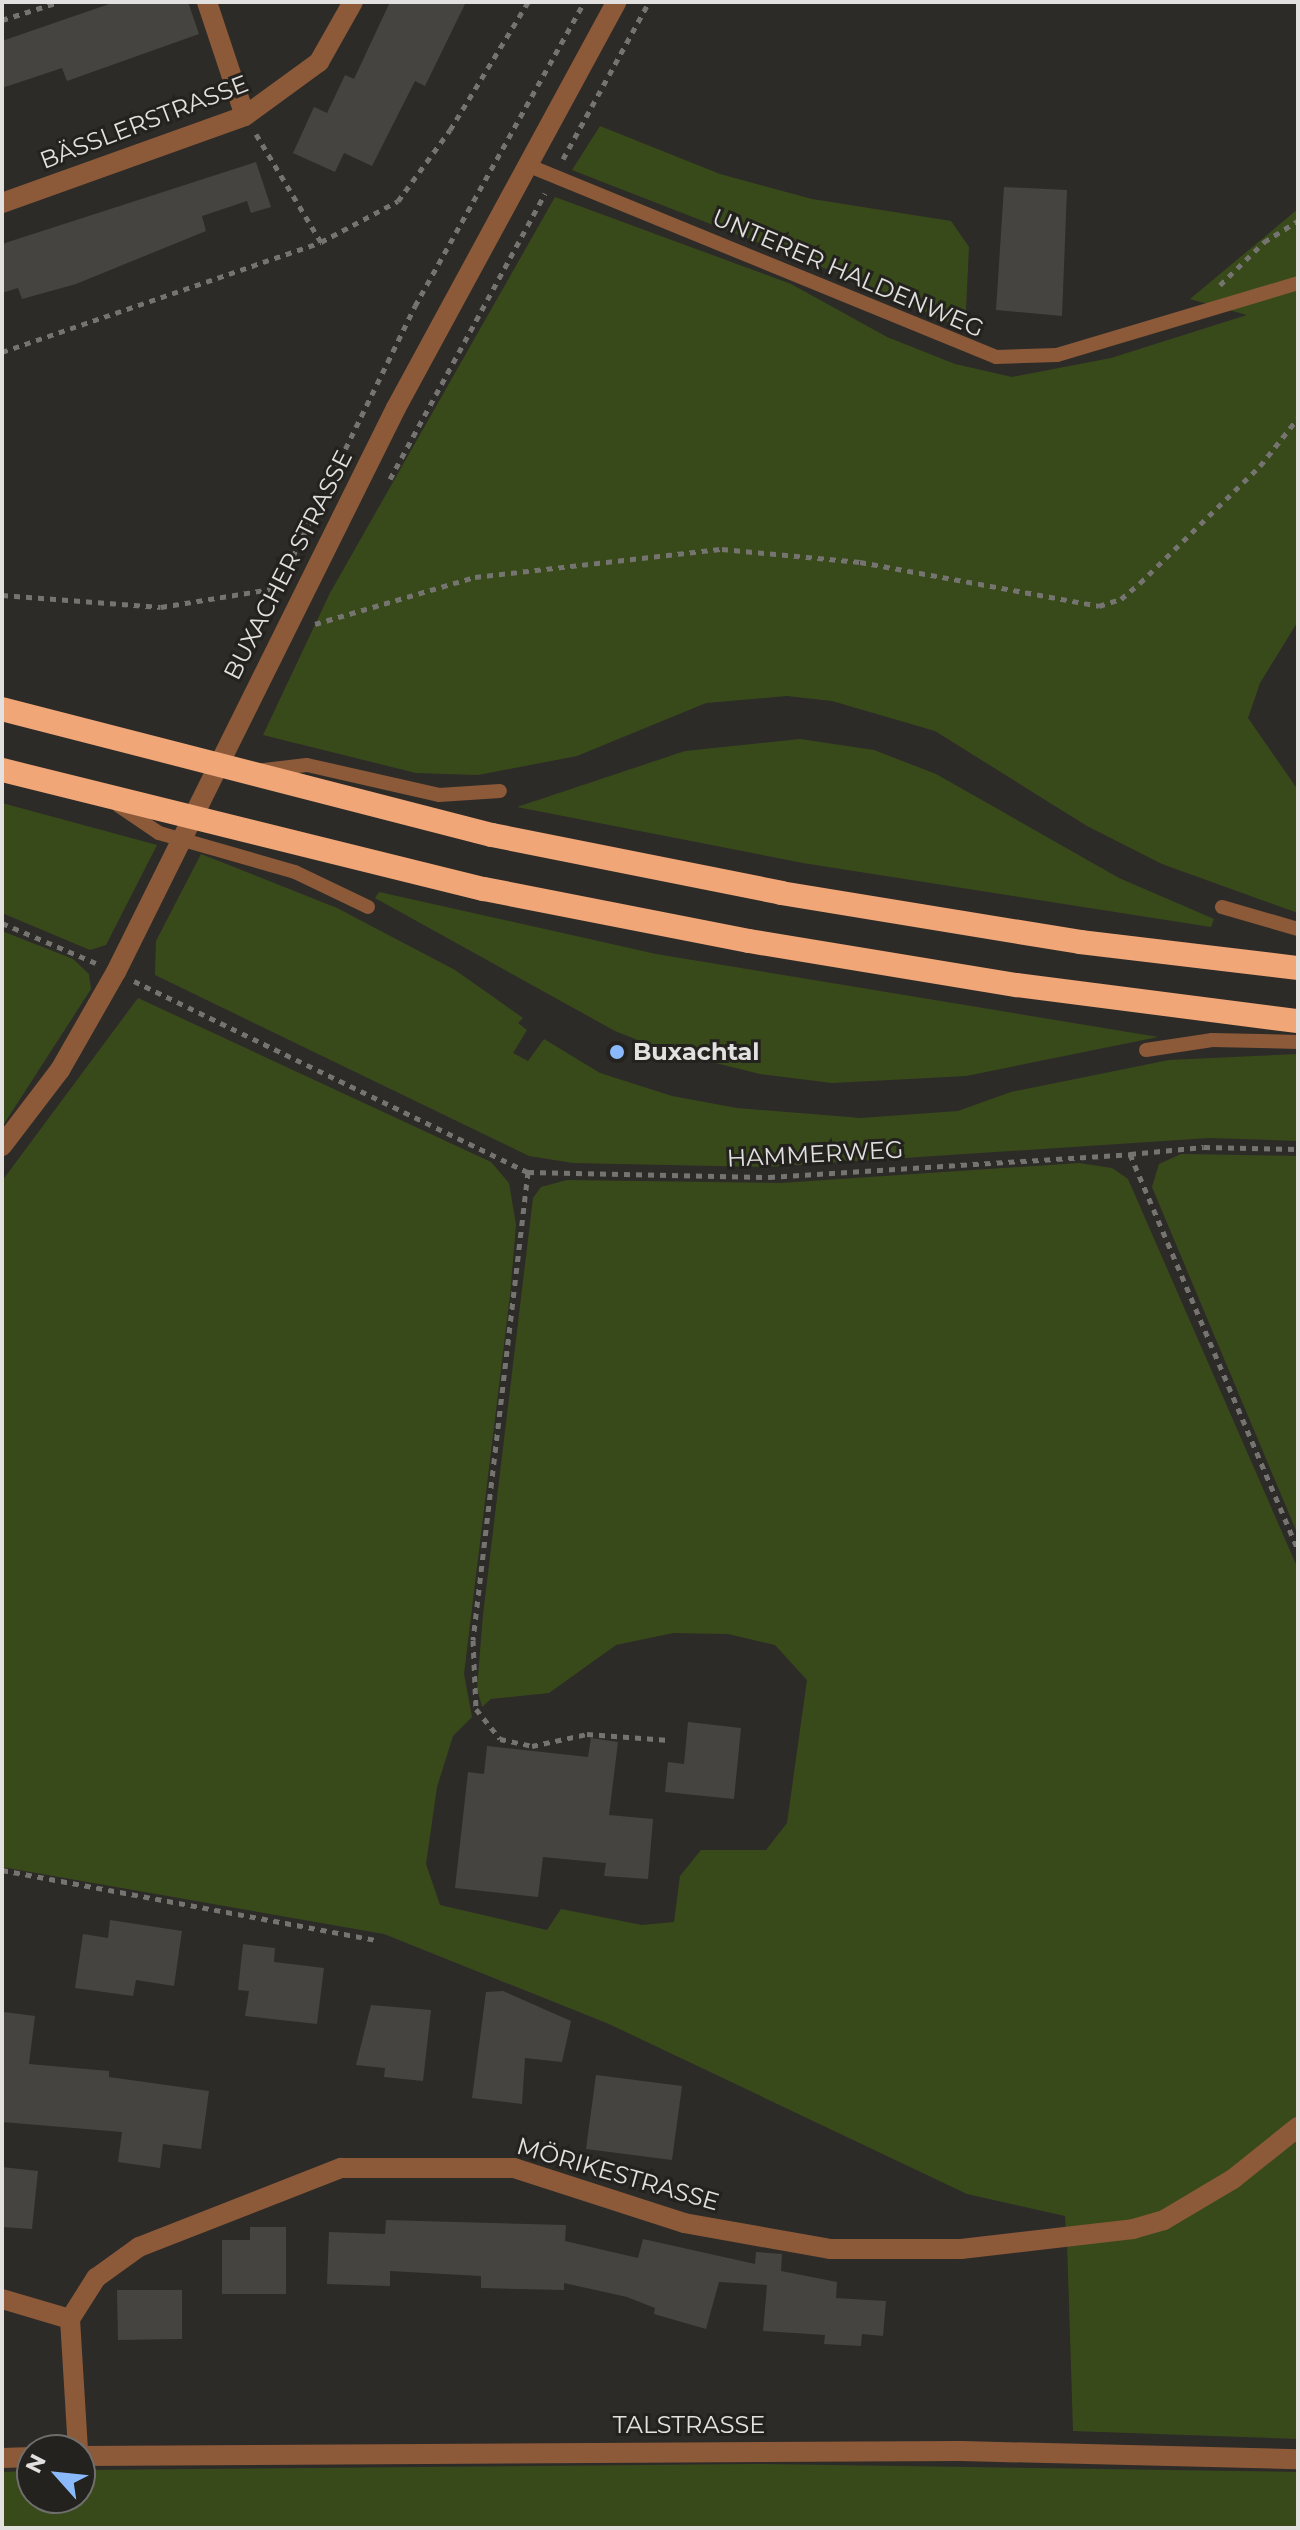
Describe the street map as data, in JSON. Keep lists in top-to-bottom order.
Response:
{
  "streets": {
    "street": [
      "BÄSSLERSTRASSE",
      "BUXACHER STRASSE",
      "MÖRIKESTRASSE",
      "TALSTRASSE"
    ],
    "lane": ["UNTERER HALDENWEG"],
    "path": ["HAMMERWEG"]
  },
  "crossings": [
    ["UNTERER HALDENWEG", "BUXACHER STRASSE"],
    ["BUXACHER STRASSE", "HAMMERWEG"]
  ],
  "places": ["Buxachtal"],
  "north": "top left"
}
